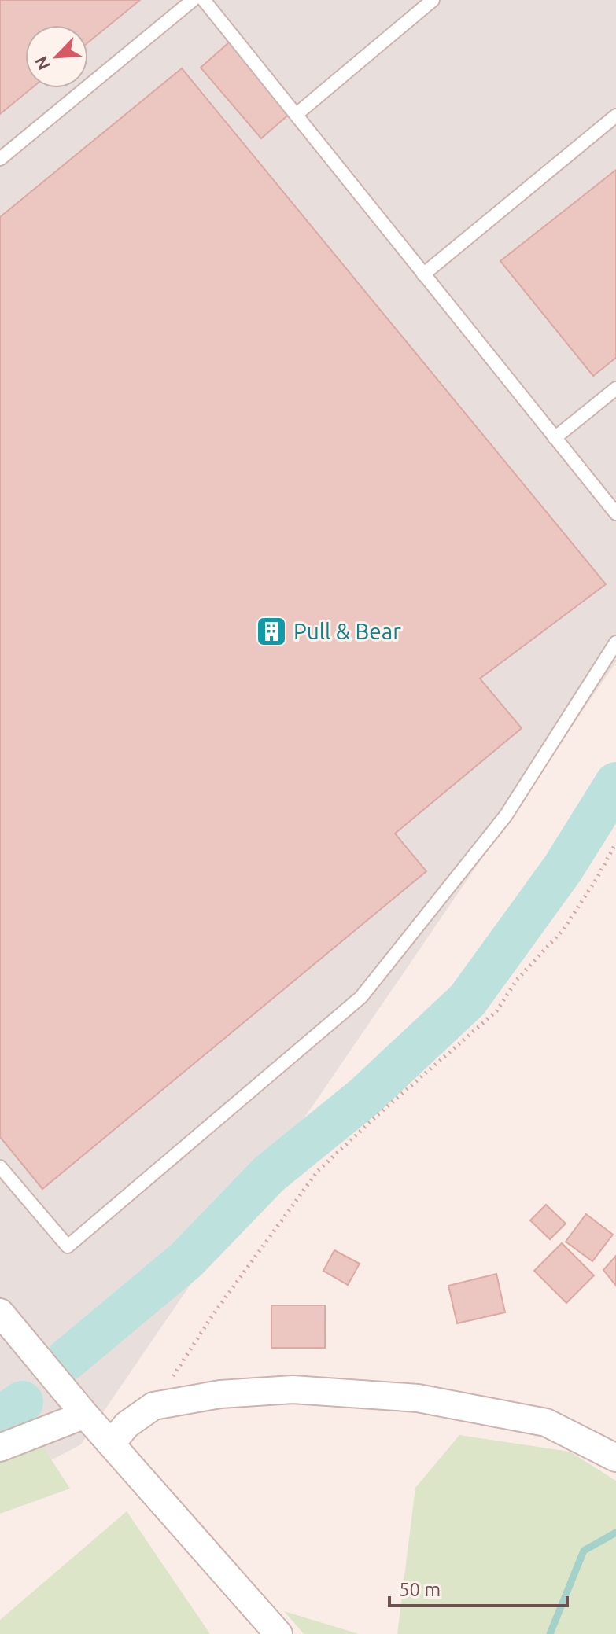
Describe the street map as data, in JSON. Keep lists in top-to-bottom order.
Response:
{
  "places": {
    "building": ["Pull & Bear"]
  },
  "scale_bar": "50 m",
  "north": "bottom left"
}
